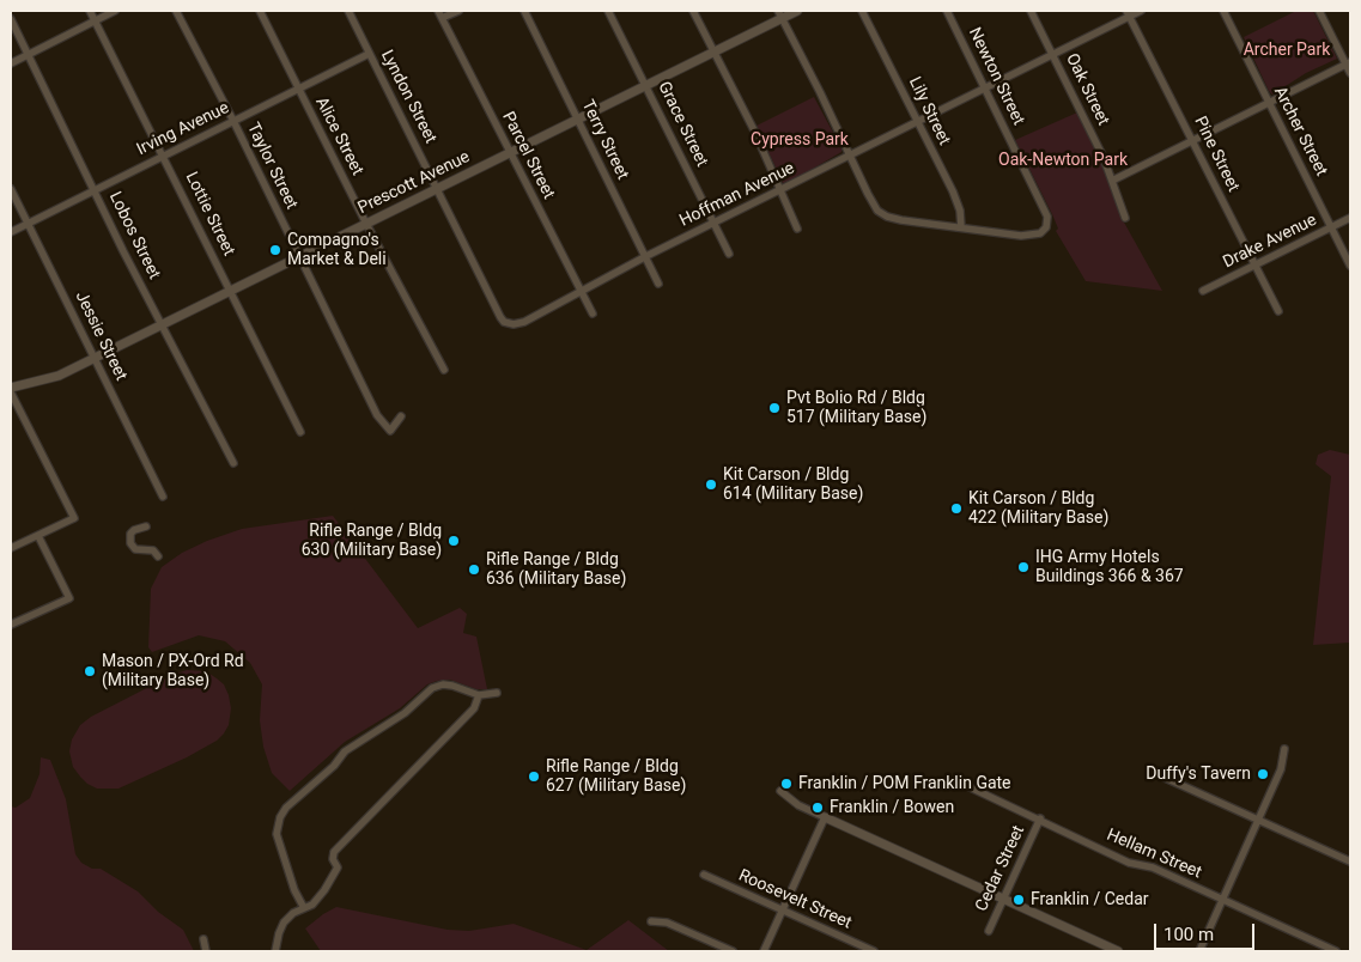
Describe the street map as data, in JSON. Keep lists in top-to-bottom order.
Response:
{
  "streets": {
    "street": [
      "Newton Street",
      "Oak Street",
      "Lyndon Street",
      "Lily Street",
      "Grace Street",
      "Irving Avenue",
      "Archer Street",
      "Alice Street",
      "Terry Street",
      "Pine Street",
      "Parcel Street",
      "Taylor Street",
      "Prescott Avenue",
      "Hoffman Avenue",
      "Lottie Street",
      "Lobos Street",
      "Drake Avenue",
      "Jessie Street",
      "Hellam Street",
      "Cedar Street",
      "Roosevelt Street"
    ]
  },
  "crossings": [
    ["Newton Street", "Lily Street"],
    ["Newton Street", "Hoffman Avenue"],
    ["Oak Street", "Hoffman Avenue"],
    ["Lyndon Street", "Irving Avenue"],
    ["Lyndon Street", "Prescott Avenue"],
    ["Lyndon Street", "Hoffman Avenue"],
    ["Lily Street", "Hoffman Avenue"],
    ["Grace Street", "Prescott Avenue"],
    ["Grace Street", "Hoffman Avenue"],
    ["Irving Avenue", "Alice Street"],
    ["Irving Avenue", "Taylor Street"],
    ["Irving Avenue", "Lottie Street"],
    ["Irving Avenue", "Lobos Street"],
    ["Irving Avenue", "Jessie Street"],
    ["Archer Street", "Drake Avenue"],
    ["Alice Street", "Prescott Avenue"],
    ["Terry Street", "Prescott Avenue"],
    ["Terry Street", "Hoffman Avenue"],
    ["Pine Street", "Hoffman Avenue"],
    ["Pine Street", "Drake Avenue"],
    ["Parcel Street", "Prescott Avenue"],
    ["Parcel Street", "Hoffman Avenue"],
    ["Taylor Street", "Prescott Avenue"],
    ["Prescott Avenue", "Lottie Street"],
    ["Prescott Avenue", "Lobos Street"],
    ["Prescott Avenue", "Jessie Street"],
    ["Hellam Street", "Cedar Street"]
  ],
  "parks": ["Archer Park", "Cypress Park", "Oak-Newton Park"],
  "places": [
    "Compagno's Market & Deli",
    "Pvt Bolio Rd / Bldg 517 (Military Base)",
    "Kit Carson / Bldg 614 (Military Base)",
    "Kit Carson / Bldg 422 (Military Base)",
    "Rifle Range / Bldg 630 (Military Base)",
    "IHG Army Hotels Buildings 366 & 367",
    "Rifle Range / Bldg 636 (Military Base)",
    "Mason / PX-Ord Rd (Military Base)",
    "Duffy's Tavern",
    "Rifle Range / Bldg 627 (Military Base)",
    "Franklin / POM Franklin Gate",
    "Franklin / Bowen",
    "Franklin / Cedar"
  ],
  "scale_bar": "100 m"
}
